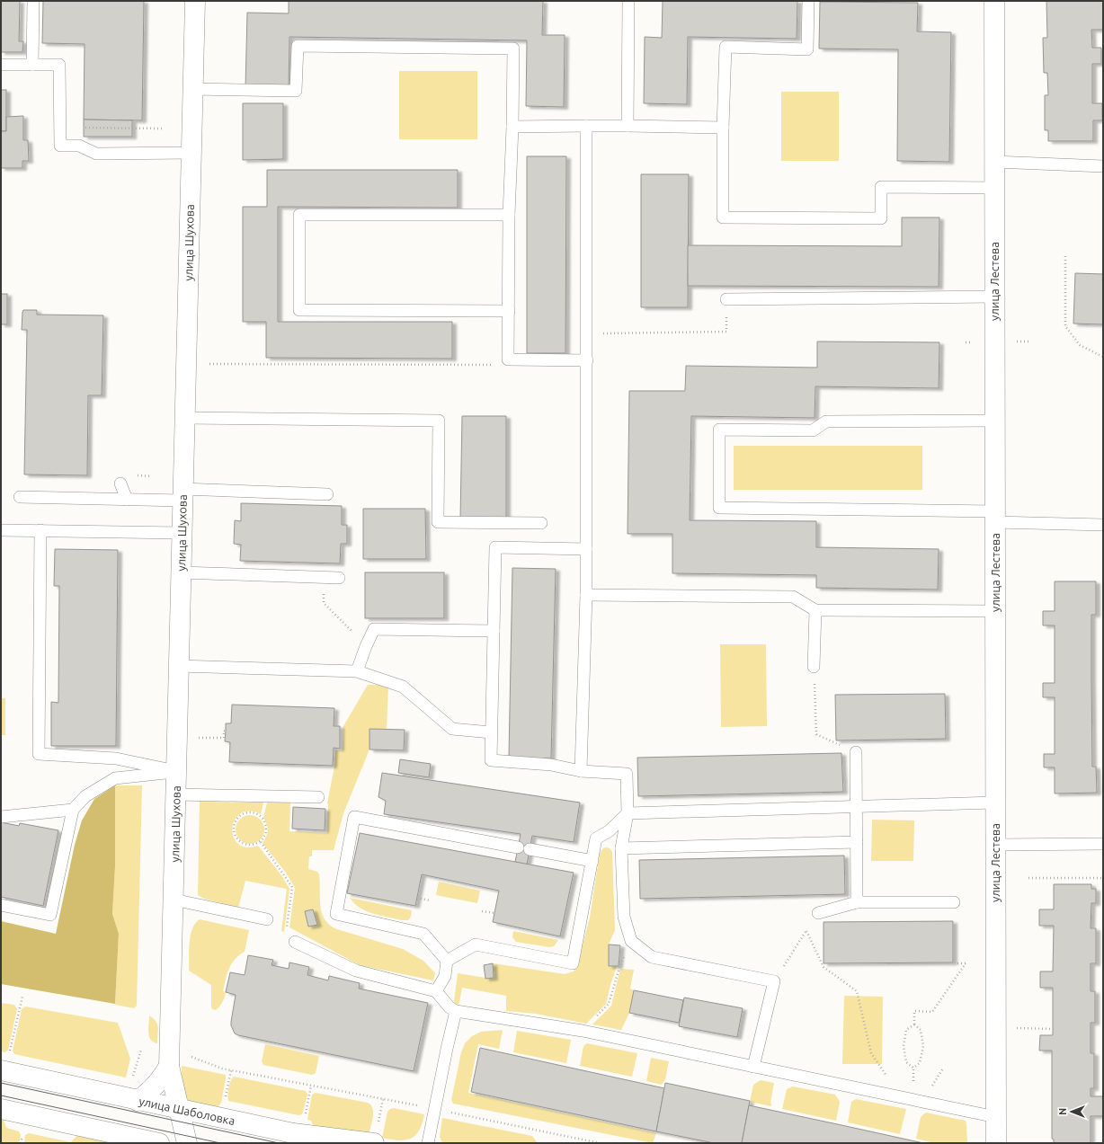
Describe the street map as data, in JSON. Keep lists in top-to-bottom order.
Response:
{
  "streets": {
    "street": ["улица Шухова", "улица Лестева", "улица Шаболовка"]
  },
  "crossings": [
    ["улица Шухова", "улица Шаболовка"]
  ],
  "north": "left"
}
